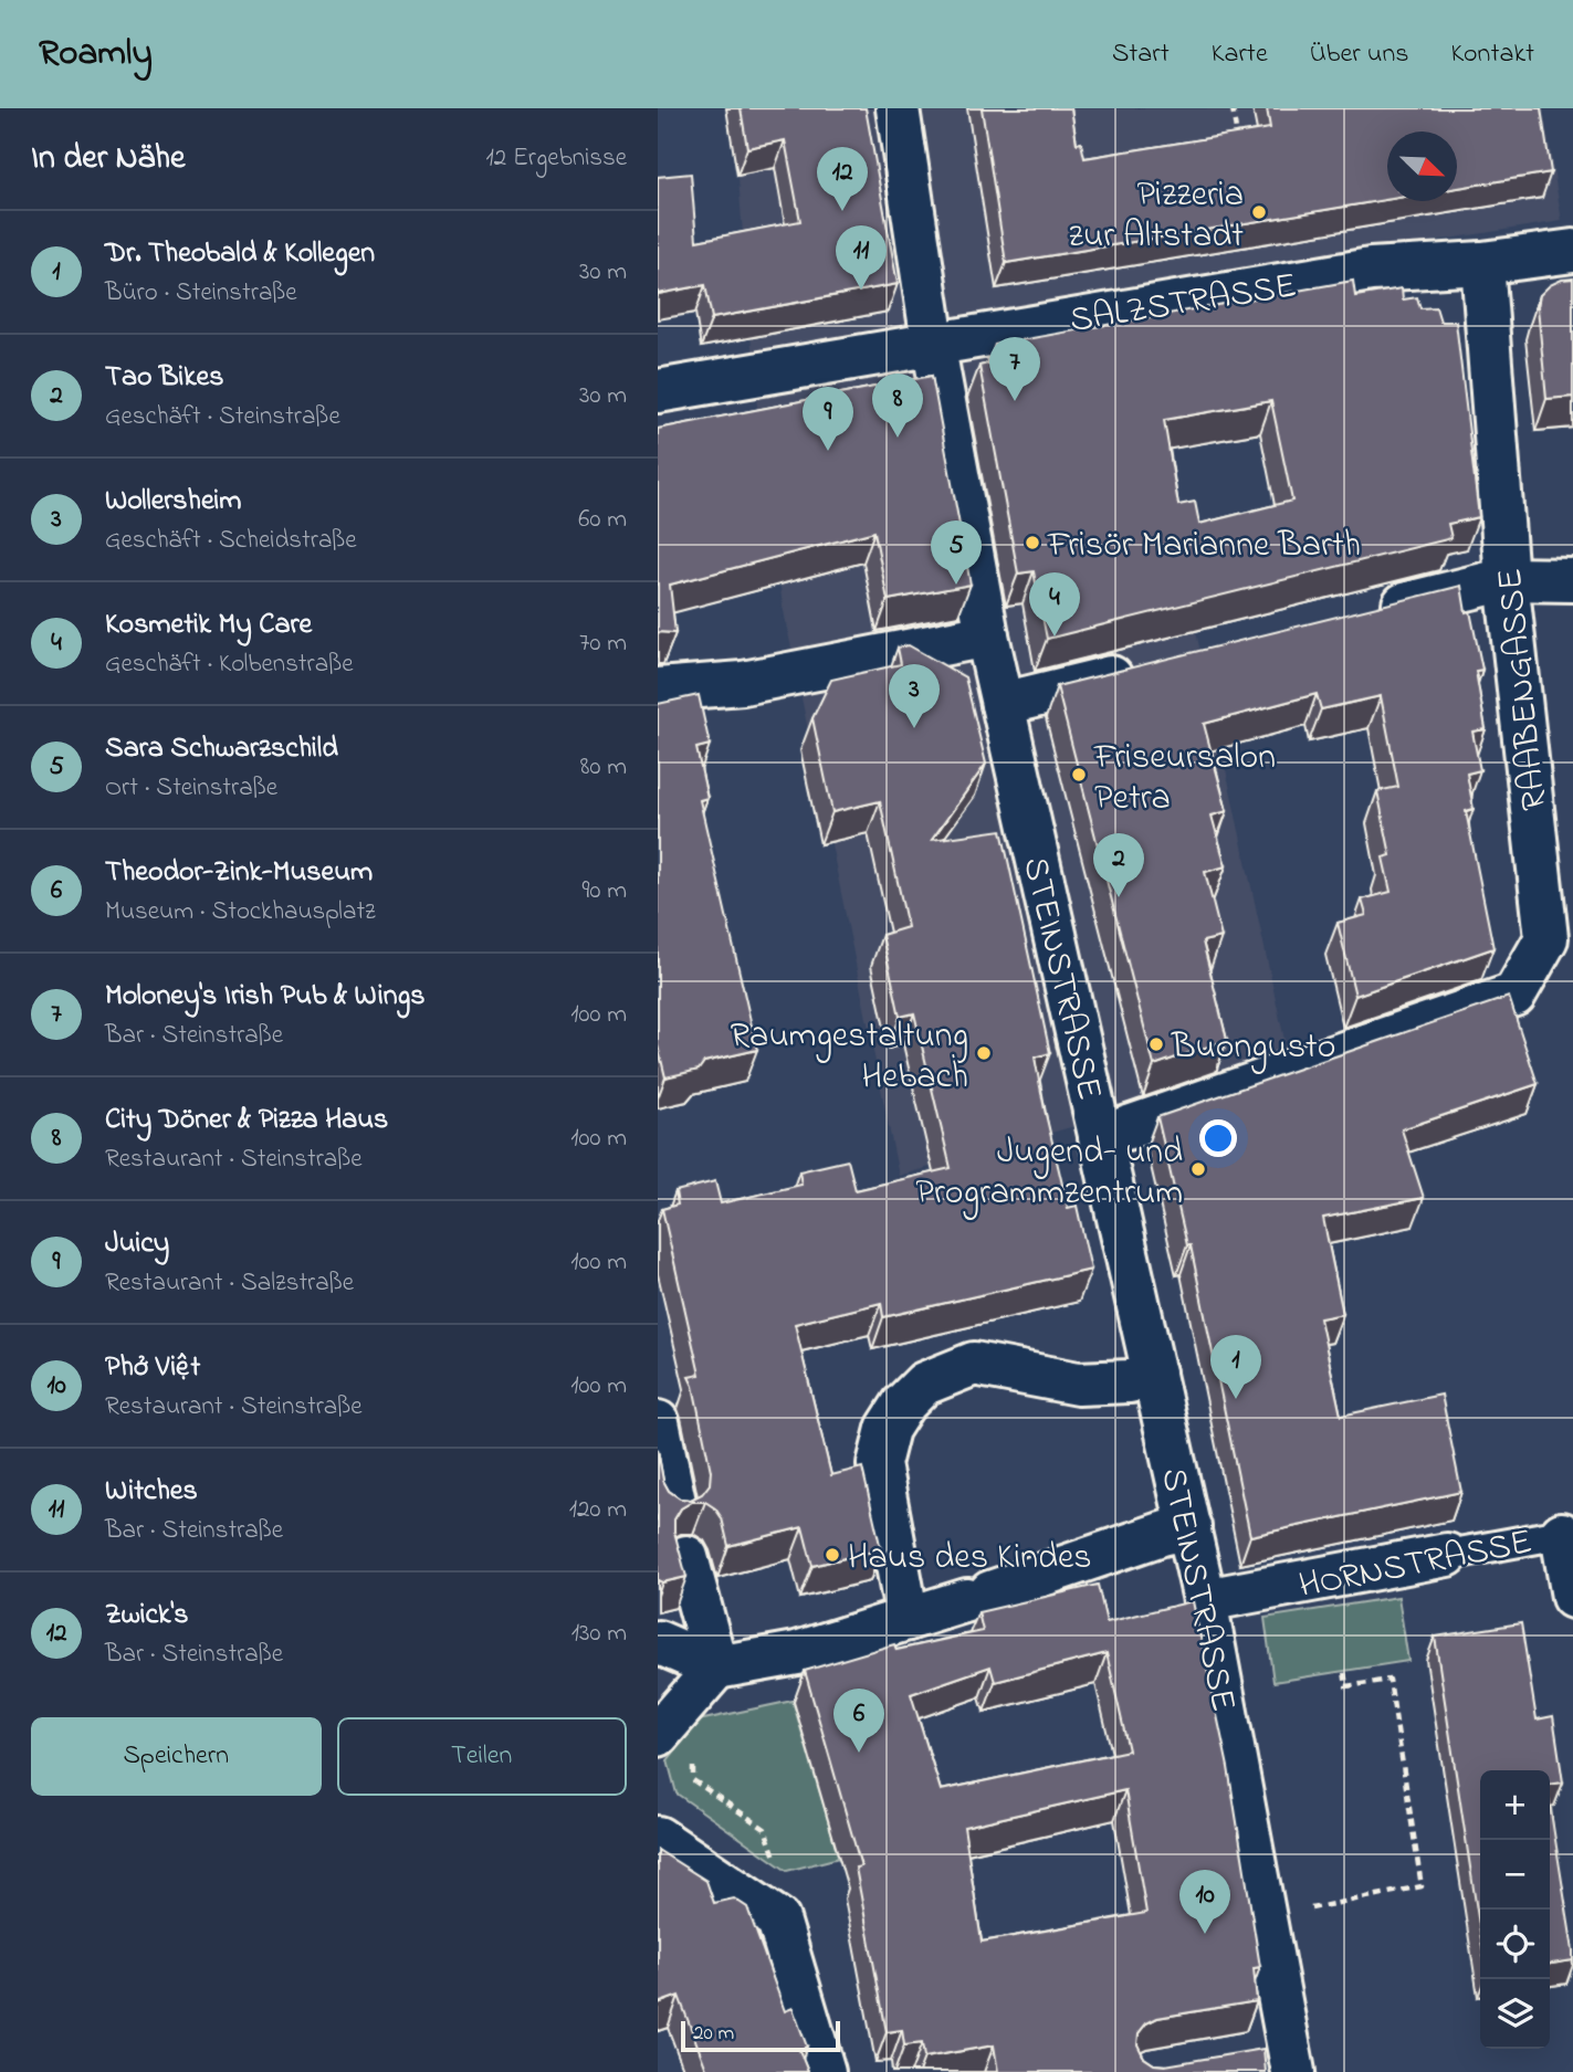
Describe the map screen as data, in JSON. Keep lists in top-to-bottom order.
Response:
{
  "streets": {
    "street": [
      "SALZSTRASSE",
      "RAABENGASSE",
      "STEINSTRASSE",
      "HORNSTRASSE"
    ]
  },
  "crossings": [
    ["SALZSTRASSE", "RAABENGASSE"],
    ["SALZSTRASSE", "STEINSTRASSE"],
    ["RAABENGASSE", "STEINSTRASSE"],
    ["STEINSTRASSE", "HORNSTRASSE"]
  ],
  "places": [
    "Pizzeria zur Altstadt",
    "Frisör Marianne Barth",
    "Friseursalon Petra",
    "Buongusto",
    "Raumgestaltung Hebach",
    "Jugend- und Programmzentrum",
    "Haus des Kindes"
  ],
  "scale_bar": "20 m",
  "north": "bottom right",
  "page": {
    "header": "Roamly",
    "nav": [
      "Start",
      "Karte",
      "Über uns",
      "Kontakt"
    ],
    "heading": ["In der Nähe", "12 Ergebnisse"],
    "pins": [
      "12",
      "11",
      "7",
      "8",
      "9",
      "5",
      "4",
      "3",
      "2",
      "1",
      "6",
      "10"
    ],
    "list": [
      {
        "mark": "1",
        "name": "Dr. Theobald & Kollegen",
        "note": "Büro · Steinstraße",
        "value": "30 m"
      },
      {
        "mark": "2",
        "name": "Tao Bikes",
        "note": "Geschäft · Steinstraße",
        "value": "30 m"
      },
      {
        "mark": "3",
        "name": "Wollersheim",
        "note": "Geschäft · Scheidstraße",
        "value": "60 m"
      },
      {
        "mark": "4",
        "name": "Kosmetik My Care",
        "note": "Geschäft · Kolbenstraße",
        "value": "70 m"
      },
      {
        "mark": "5",
        "name": "Sara Schwarzschild",
        "note": "Ort · Steinstraße",
        "value": "80 m"
      },
      {
        "mark": "6",
        "name": "Theodor-Zink-Museum",
        "note": "Museum · Stockhausplatz",
        "value": "90 m"
      },
      {
        "mark": "7",
        "name": "Moloney's Irish Pub & Wings",
        "note": "Bar · Steinstraße",
        "value": "100 m"
      },
      {
        "mark": "8",
        "name": "City Döner & Pizza Haus",
        "note": "Restaurant · Steinstraße",
        "value": "100 m"
      },
      {
        "mark": "9",
        "name": "Juicy",
        "note": "Restaurant · Salzstraße",
        "value": "100 m"
      },
      {
        "mark": "10",
        "name": "Phở Việt",
        "note": "Restaurant · Steinstraße",
        "value": "100 m"
      },
      {
        "mark": "11",
        "name": "Witches",
        "note": "Bar · Steinstraße",
        "value": "120 m"
      },
      {
        "mark": "12",
        "name": "Zwick's",
        "note": "Bar · Steinstraße",
        "value": "130 m"
      }
    ],
    "buttons": ["Speichern", "Teilen"],
    "map_buttons": ["+", "−"],
    "scale": "20 m"
  }
}
